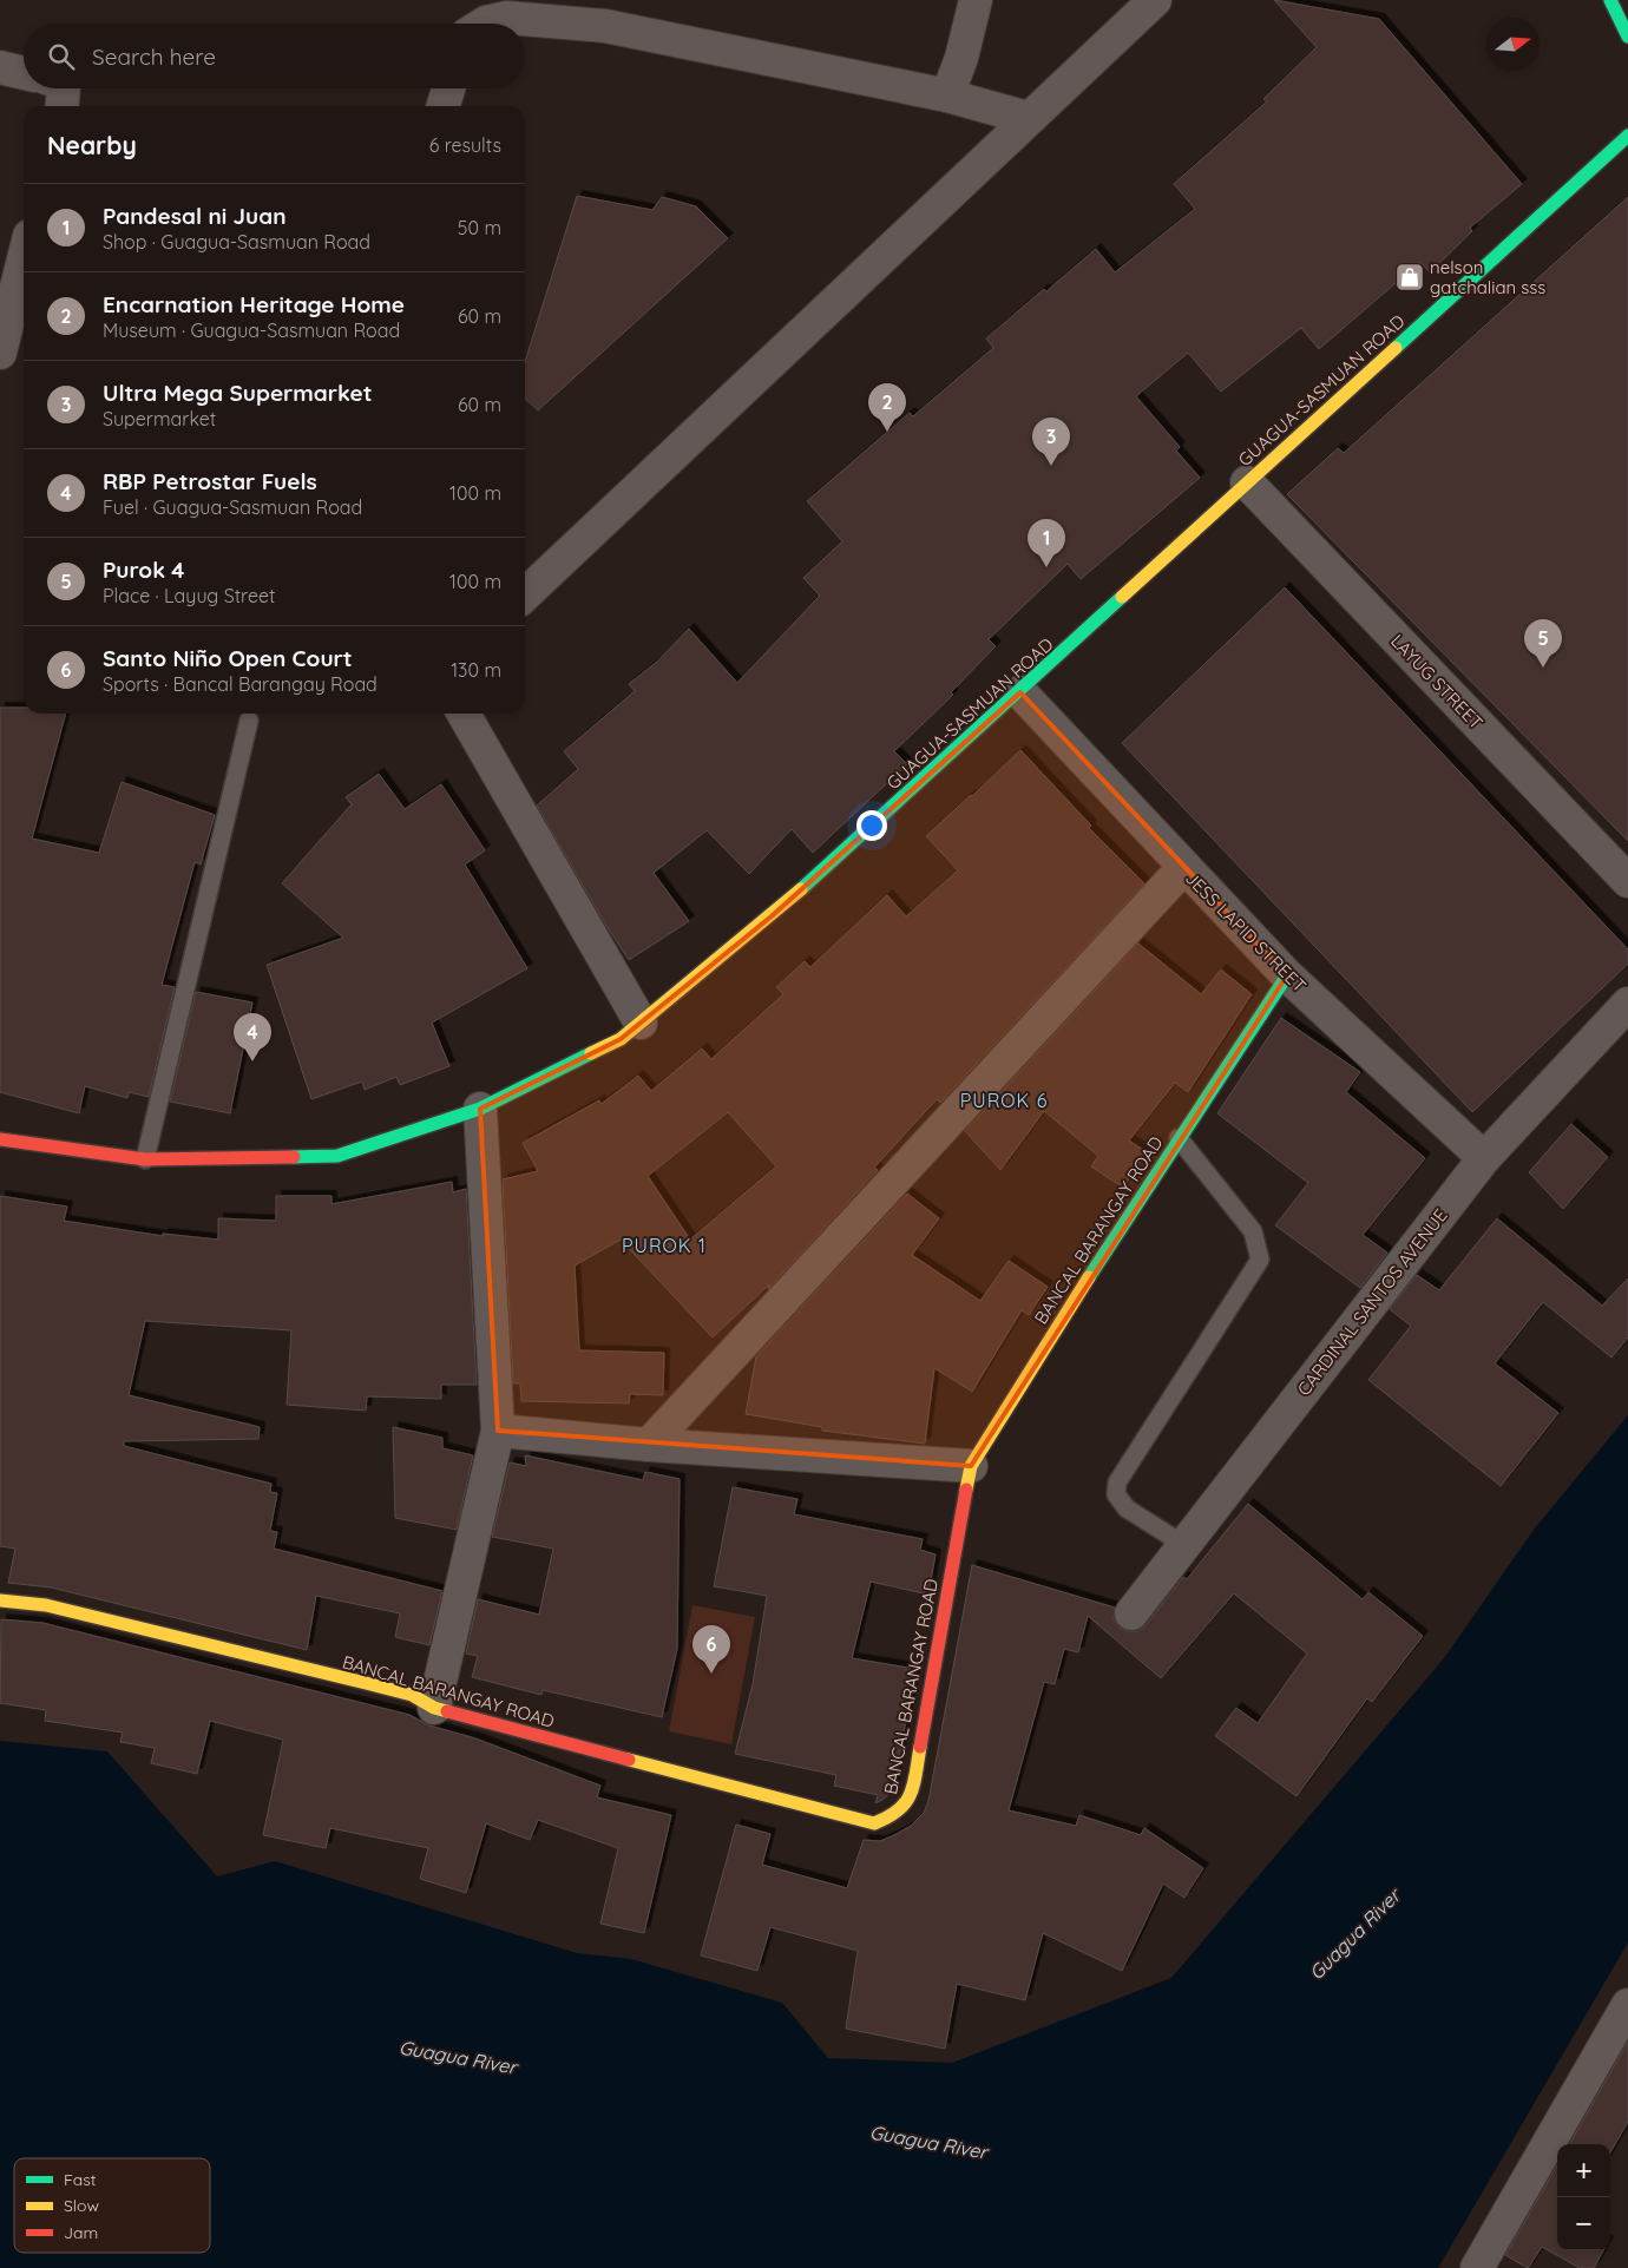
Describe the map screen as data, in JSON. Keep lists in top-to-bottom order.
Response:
{
  "streets": {
    "main road": ["GUAGUA-SASMUAN ROAD", "BANCAL BARANGAY ROAD"],
    "street": ["LAYUG STREET", "JESS LAPID STREET", "CARDINAL SANTOS AVENUE"]
  },
  "crossings": [
    ["GUAGUA-SASMUAN ROAD", "LAYUG STREET"],
    ["GUAGUA-SASMUAN ROAD", "JESS LAPID STREET"],
    ["JESS LAPID STREET", "BANCAL BARANGAY ROAD"],
    ["JESS LAPID STREET", "CARDINAL SANTOS AVENUE"]
  ],
  "districts": ["PUROK 6", "PUROK 1"],
  "water": ["Guagua River"],
  "places": {
    "shop": ["nelson gatchalian sss"]
  },
  "legend": ["Fast", "Slow", "Jam"],
  "north": "right",
  "page": {
    "search": "Search here",
    "heading": ["Nearby", "6 results"],
    "list": [
      {
        "mark": "1",
        "name": "Pandesal ni Juan",
        "note": "Shop · Guagua-Sasmuan Road",
        "value": "50 m"
      },
      {
        "mark": "2",
        "name": "Encarnation Heritage Home",
        "note": "Museum · Guagua-Sasmuan Road",
        "value": "60 m"
      },
      {
        "mark": "3",
        "name": "Ultra Mega Supermarket",
        "note": "Supermarket",
        "value": "60 m"
      },
      {
        "mark": "4",
        "name": "RBP Petrostar Fuels",
        "note": "Fuel · Guagua-Sasmuan Road",
        "value": "100 m"
      },
      {
        "mark": "5",
        "name": "Purok 4",
        "note": "Place · Layug Street",
        "value": "100 m"
      },
      {
        "mark": "6",
        "name": "Santo Niño Open Court",
        "note": "Sports · Bancal Barangay Road",
        "value": "130 m"
      }
    ],
    "pins": [
      "2",
      "3",
      "1",
      "5",
      "4",
      "6"
    ],
    "map_buttons": ["+", "−"]
  }
}
